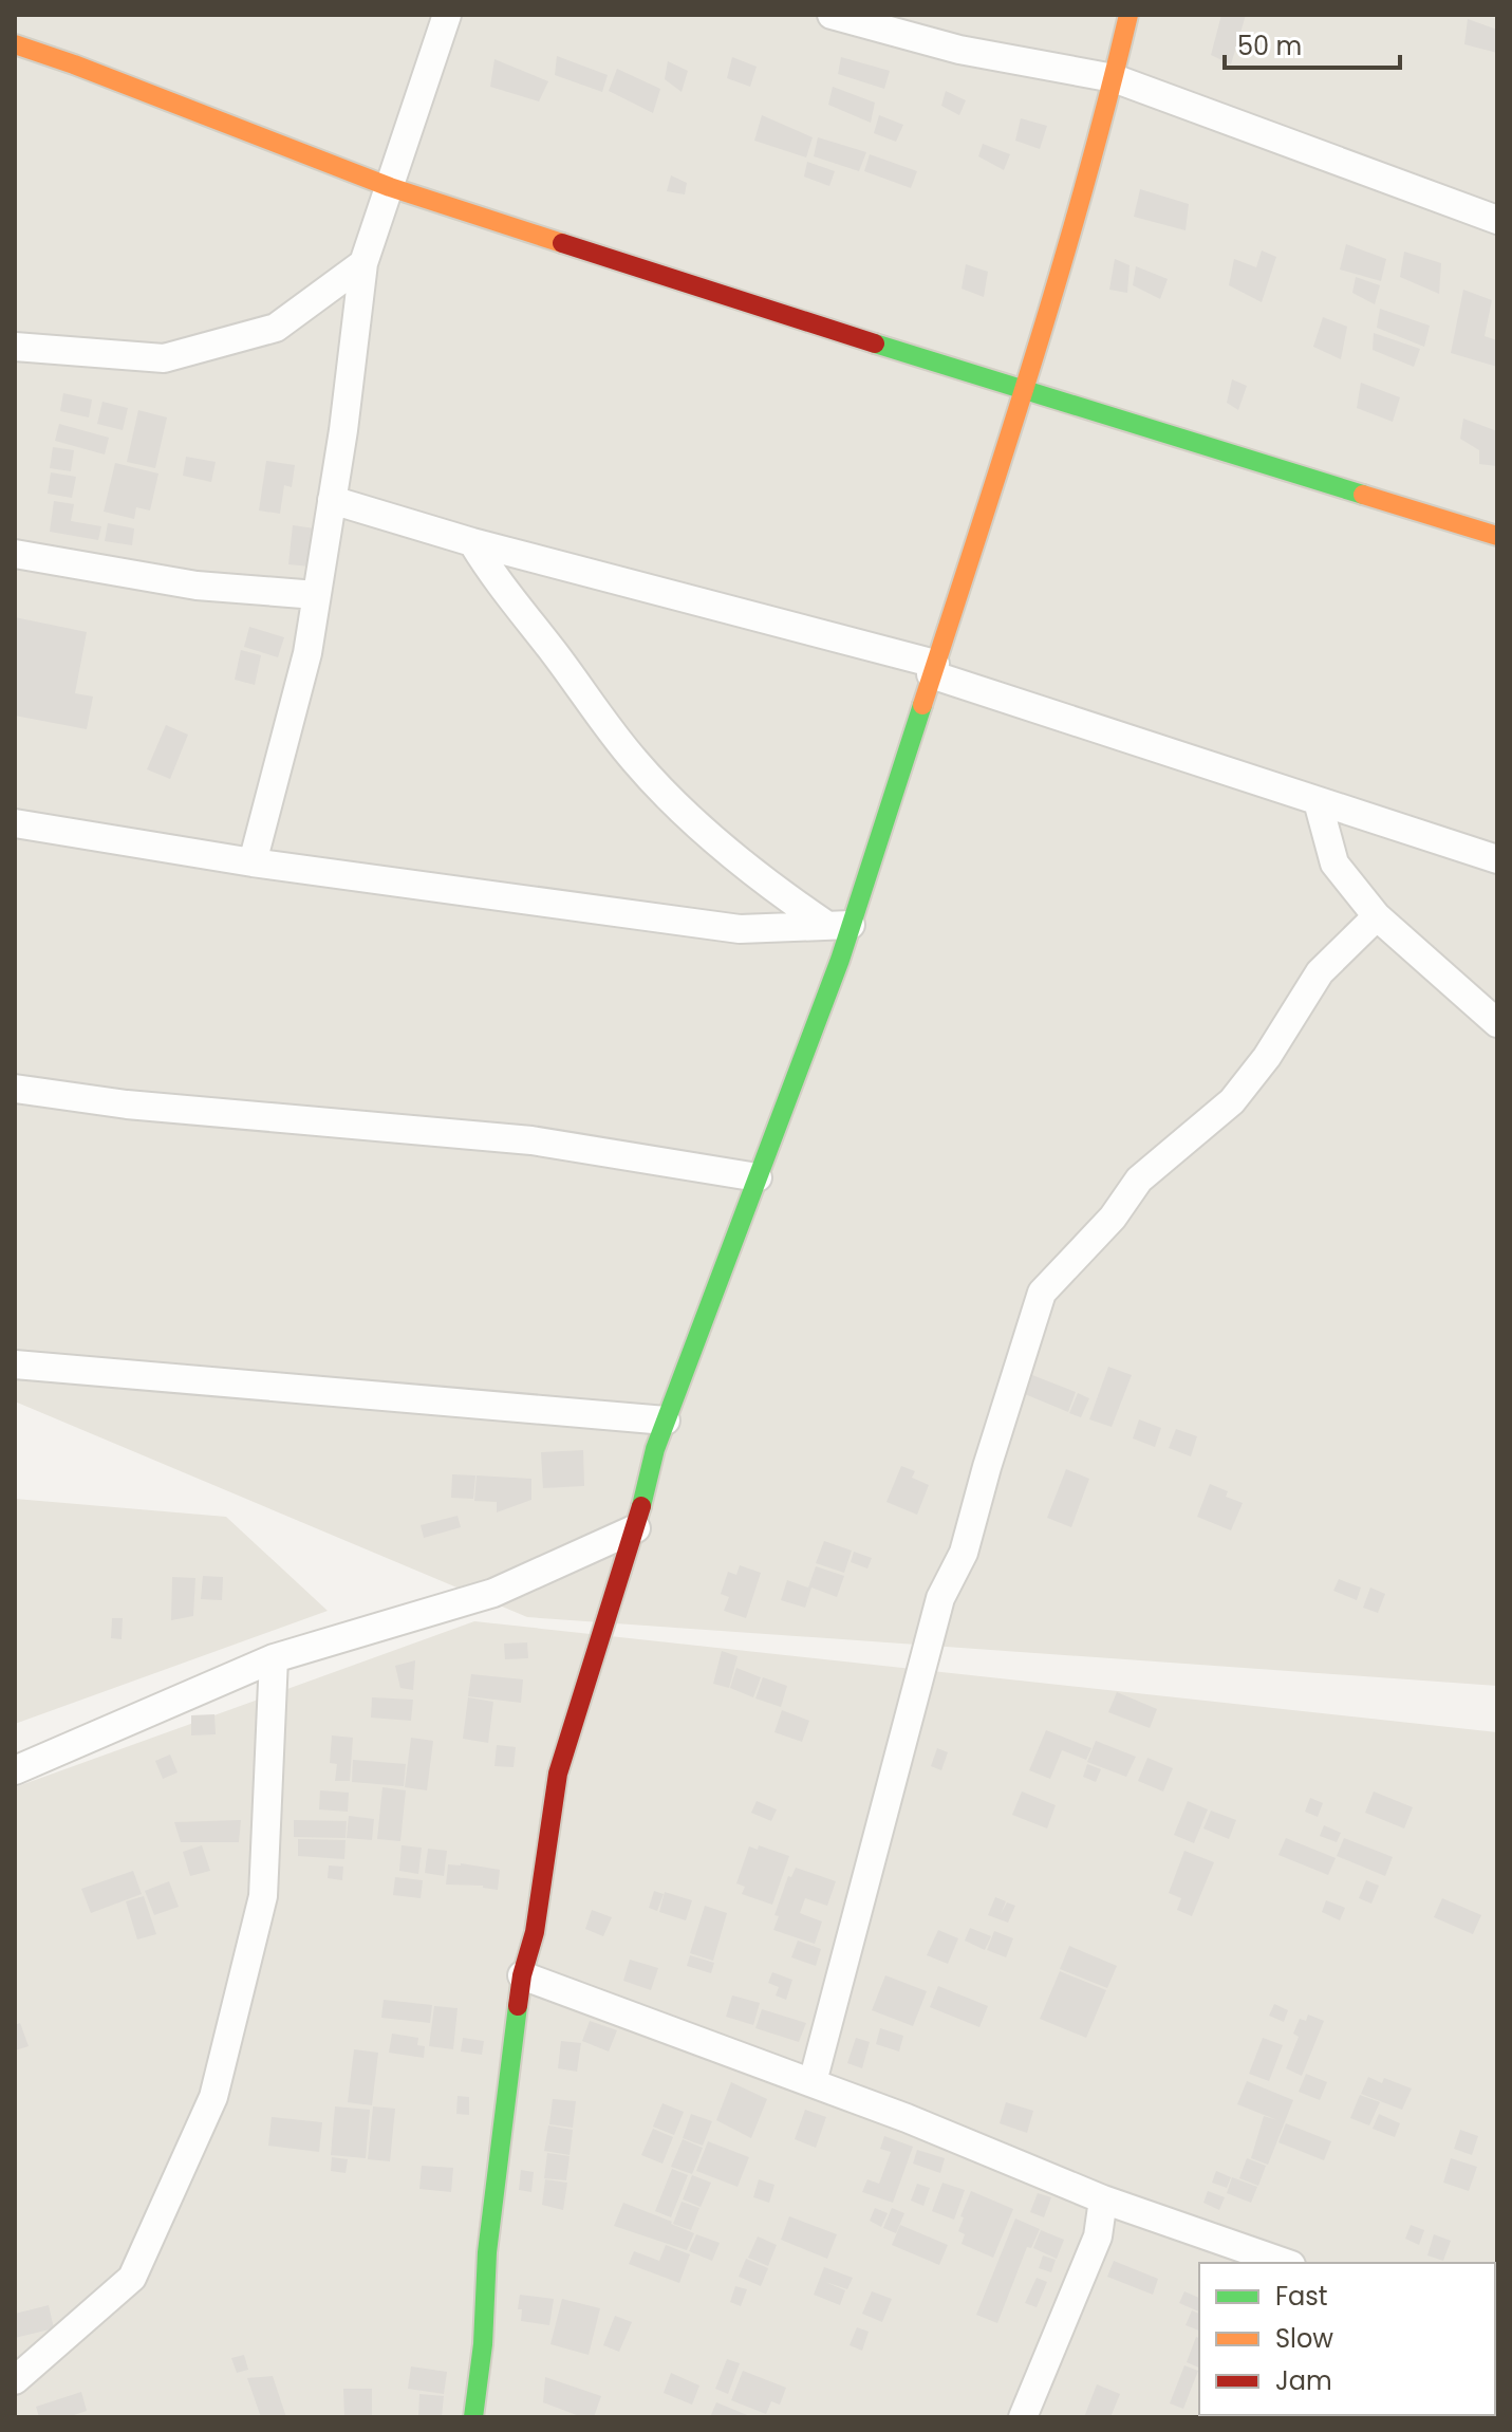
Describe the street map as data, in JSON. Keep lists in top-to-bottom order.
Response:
{
  "legend": ["Fast", "Slow", "Jam"],
  "scale_bar": "50 m"
}
